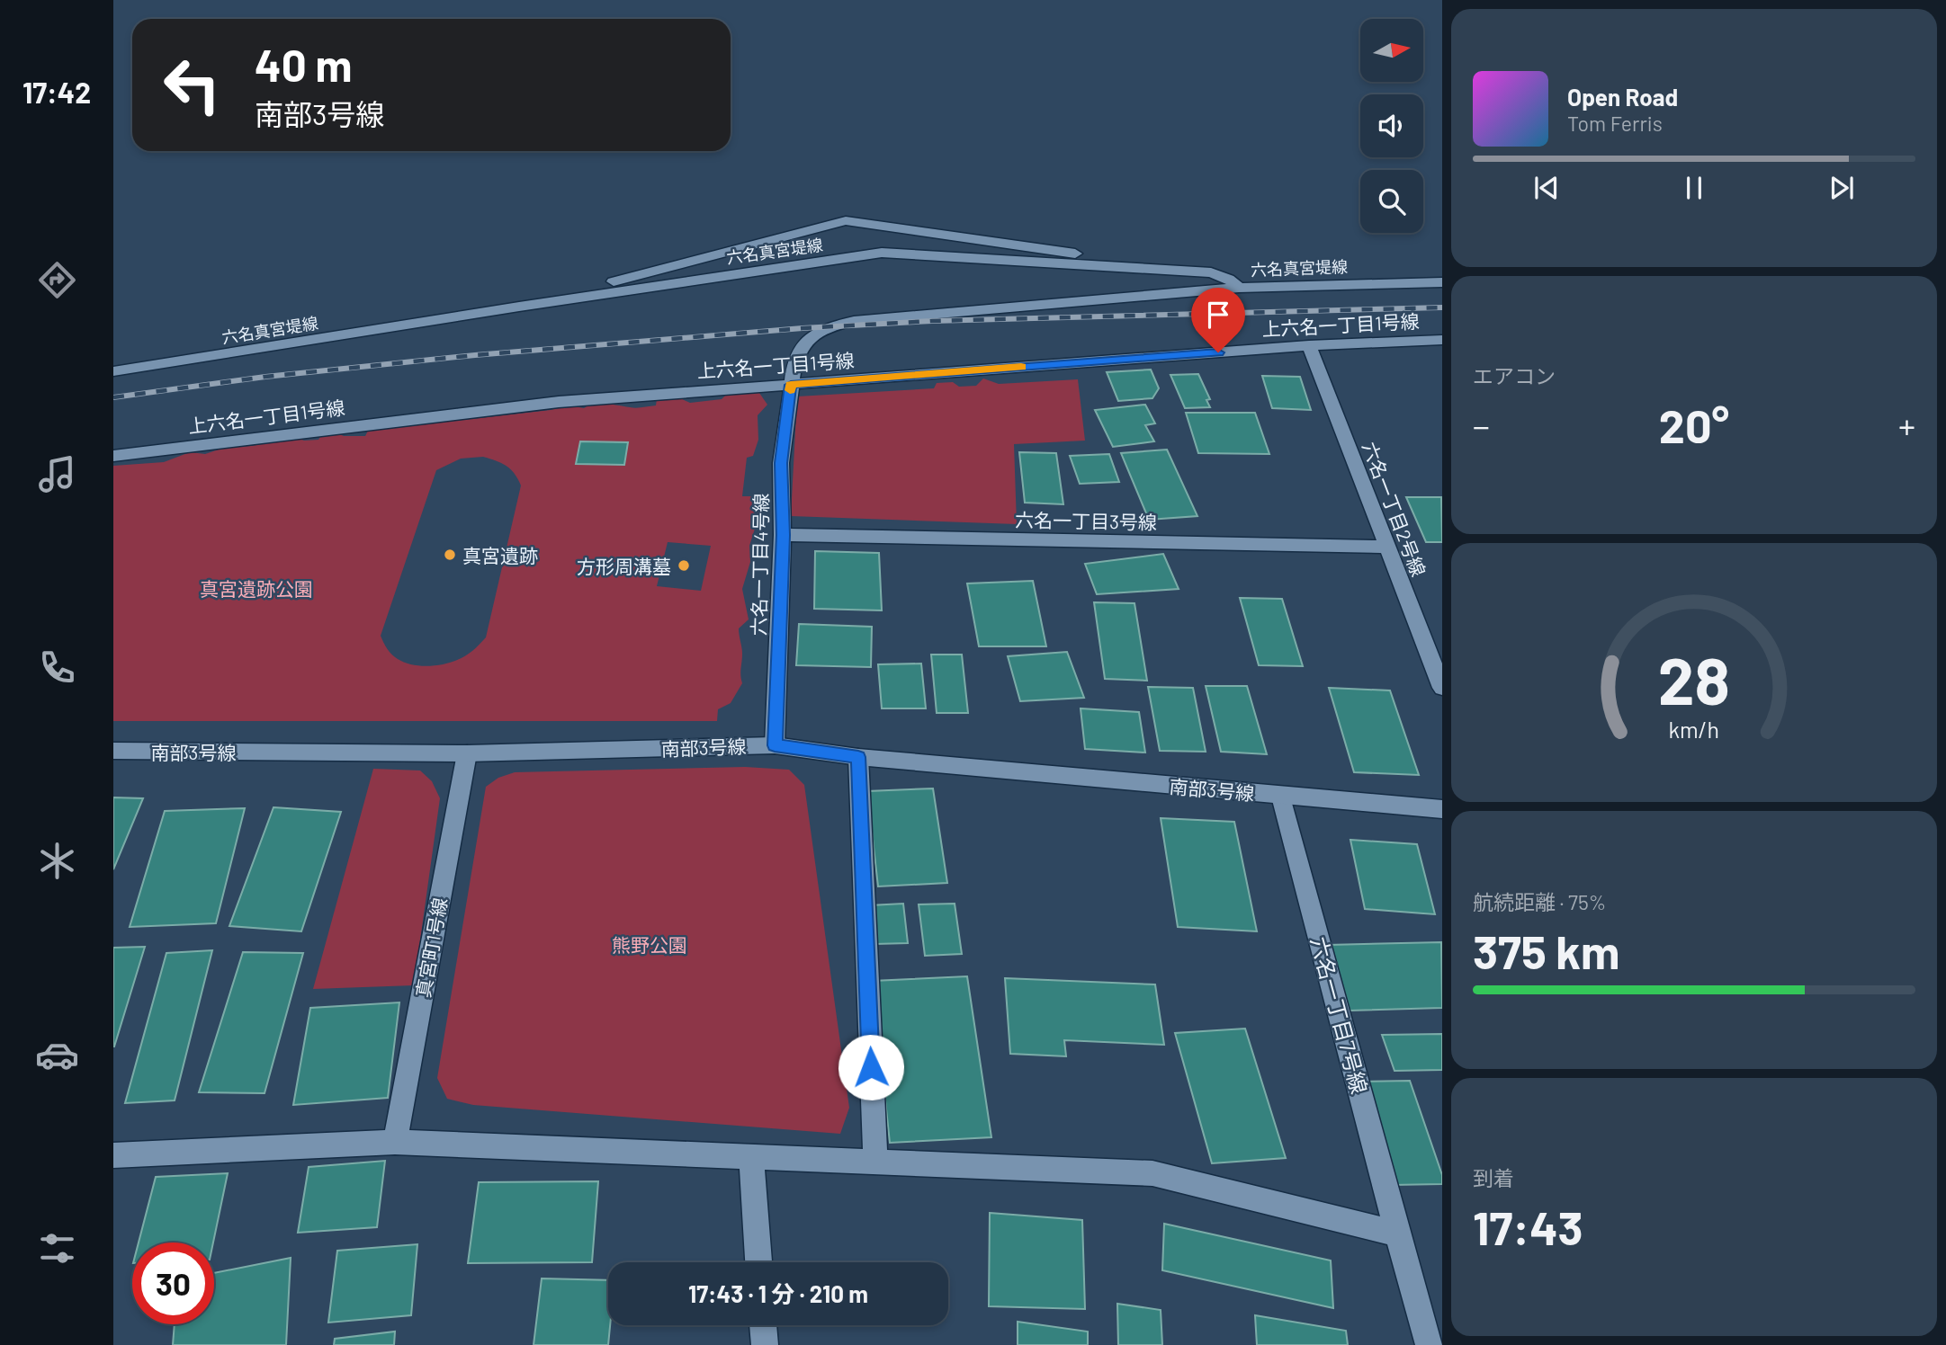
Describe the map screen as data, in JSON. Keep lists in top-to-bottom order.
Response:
{
  "streets": {
    "street": [
      "六名真宮堤線",
      "上六名一丁目1号線",
      "六名一丁目2号線",
      "六名一丁目3号線",
      "六名一丁目4号線",
      "南部3号線",
      "真宮町1号線",
      "六名一丁目7号線"
    ]
  },
  "crossings": [
    ["六名真宮堤線", "六名一丁目4号線"],
    ["上六名一丁目1号線", "六名一丁目2号線"],
    ["上六名一丁目1号線", "六名一丁目4号線"],
    ["六名一丁目2号線", "六名一丁目3号線"],
    ["六名一丁目3号線", "六名一丁目4号線"],
    ["六名一丁目4号線", "南部3号線"],
    ["南部3号線", "真宮町1号線"],
    ["南部3号線", "六名一丁目7号線"]
  ],
  "parks": ["真宮遺跡公園", "熊野公園"],
  "places": ["真宮遺跡", "方形周溝墓"],
  "north": "right",
  "page": {
    "tabs": "17:42",
    "turn": ["40 m", "南部3号線"],
    "song": ["Open Road", "Tom Ferris"],
    "tile": [
      "エアコン",
      ["航続距離 · 75%", "375 km"],
      ["到着", "17:43"]
    ],
    "heat": ["−", "20°", "+"],
    "limit": "30",
    "trip": "17:43 · 1 分 · 210 m",
    "gauge": ["28", "km/h"]
  }
}
